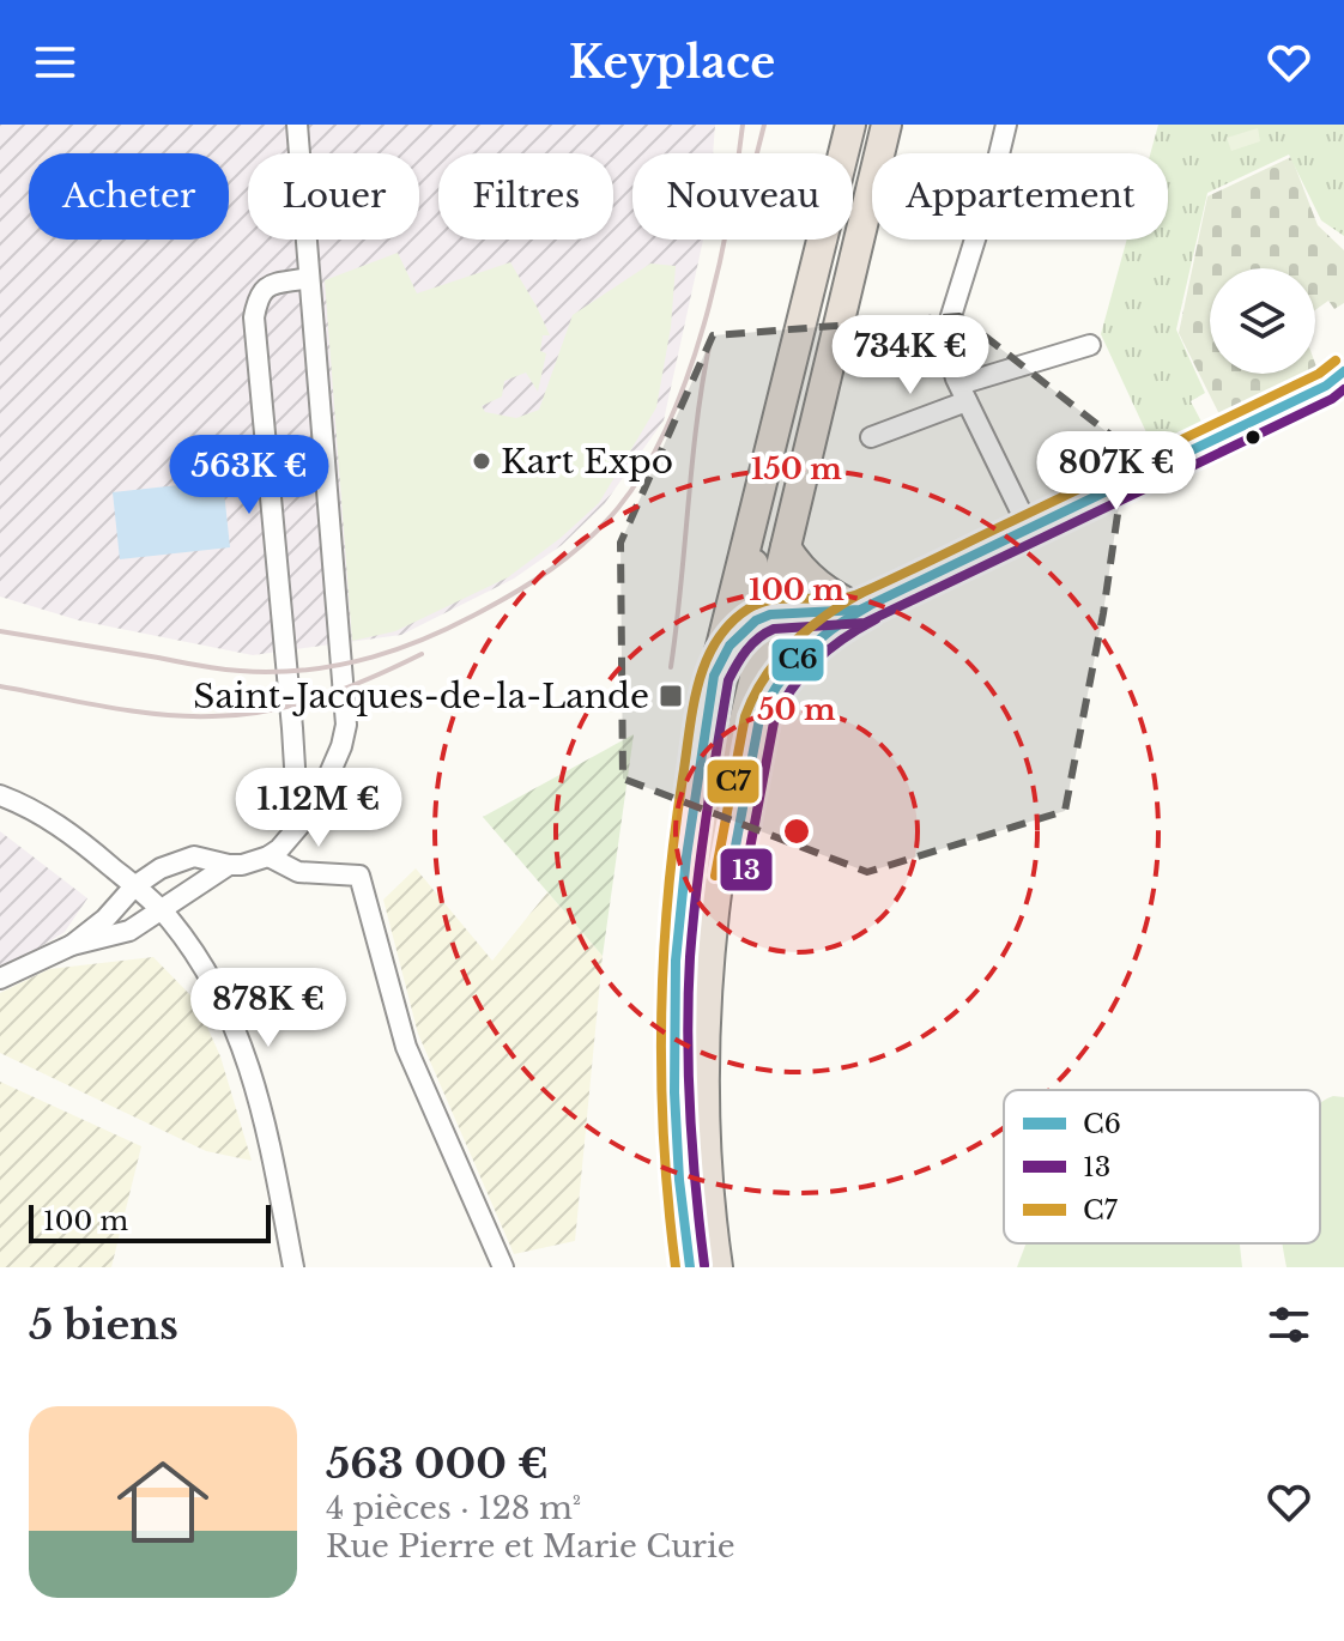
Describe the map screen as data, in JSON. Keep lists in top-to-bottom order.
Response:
{
  "places": {
    "other": ["Kart Expo"],
    "transit": ["Saint-Jacques-de-la-Lande"]
  },
  "lines": ["transit line C7", "transit line C6", "transit line 13"],
  "legend": ["C6", "13", "C7"],
  "scale_bar": "100 m",
  "page": {
    "header": "Keyplace",
    "chip": [
      "Acheter",
      "Louer",
      "Filtres",
      "Nouveau",
      "Appartement"
    ],
    "price": [
      "734K €",
      "807K €",
      "563K €",
      "1.12M €",
      "878K €"
    ],
    "scale": "100 m",
    "heading": "5 biens",
    "list": [
      {
        "name": "563 000 €",
        "note": "4 pièces · 128 m² · Rue Pierre et Marie Curie"
      }
    ]
  },
  "rings": ["150 m", "100 m", "50 m"]
}
